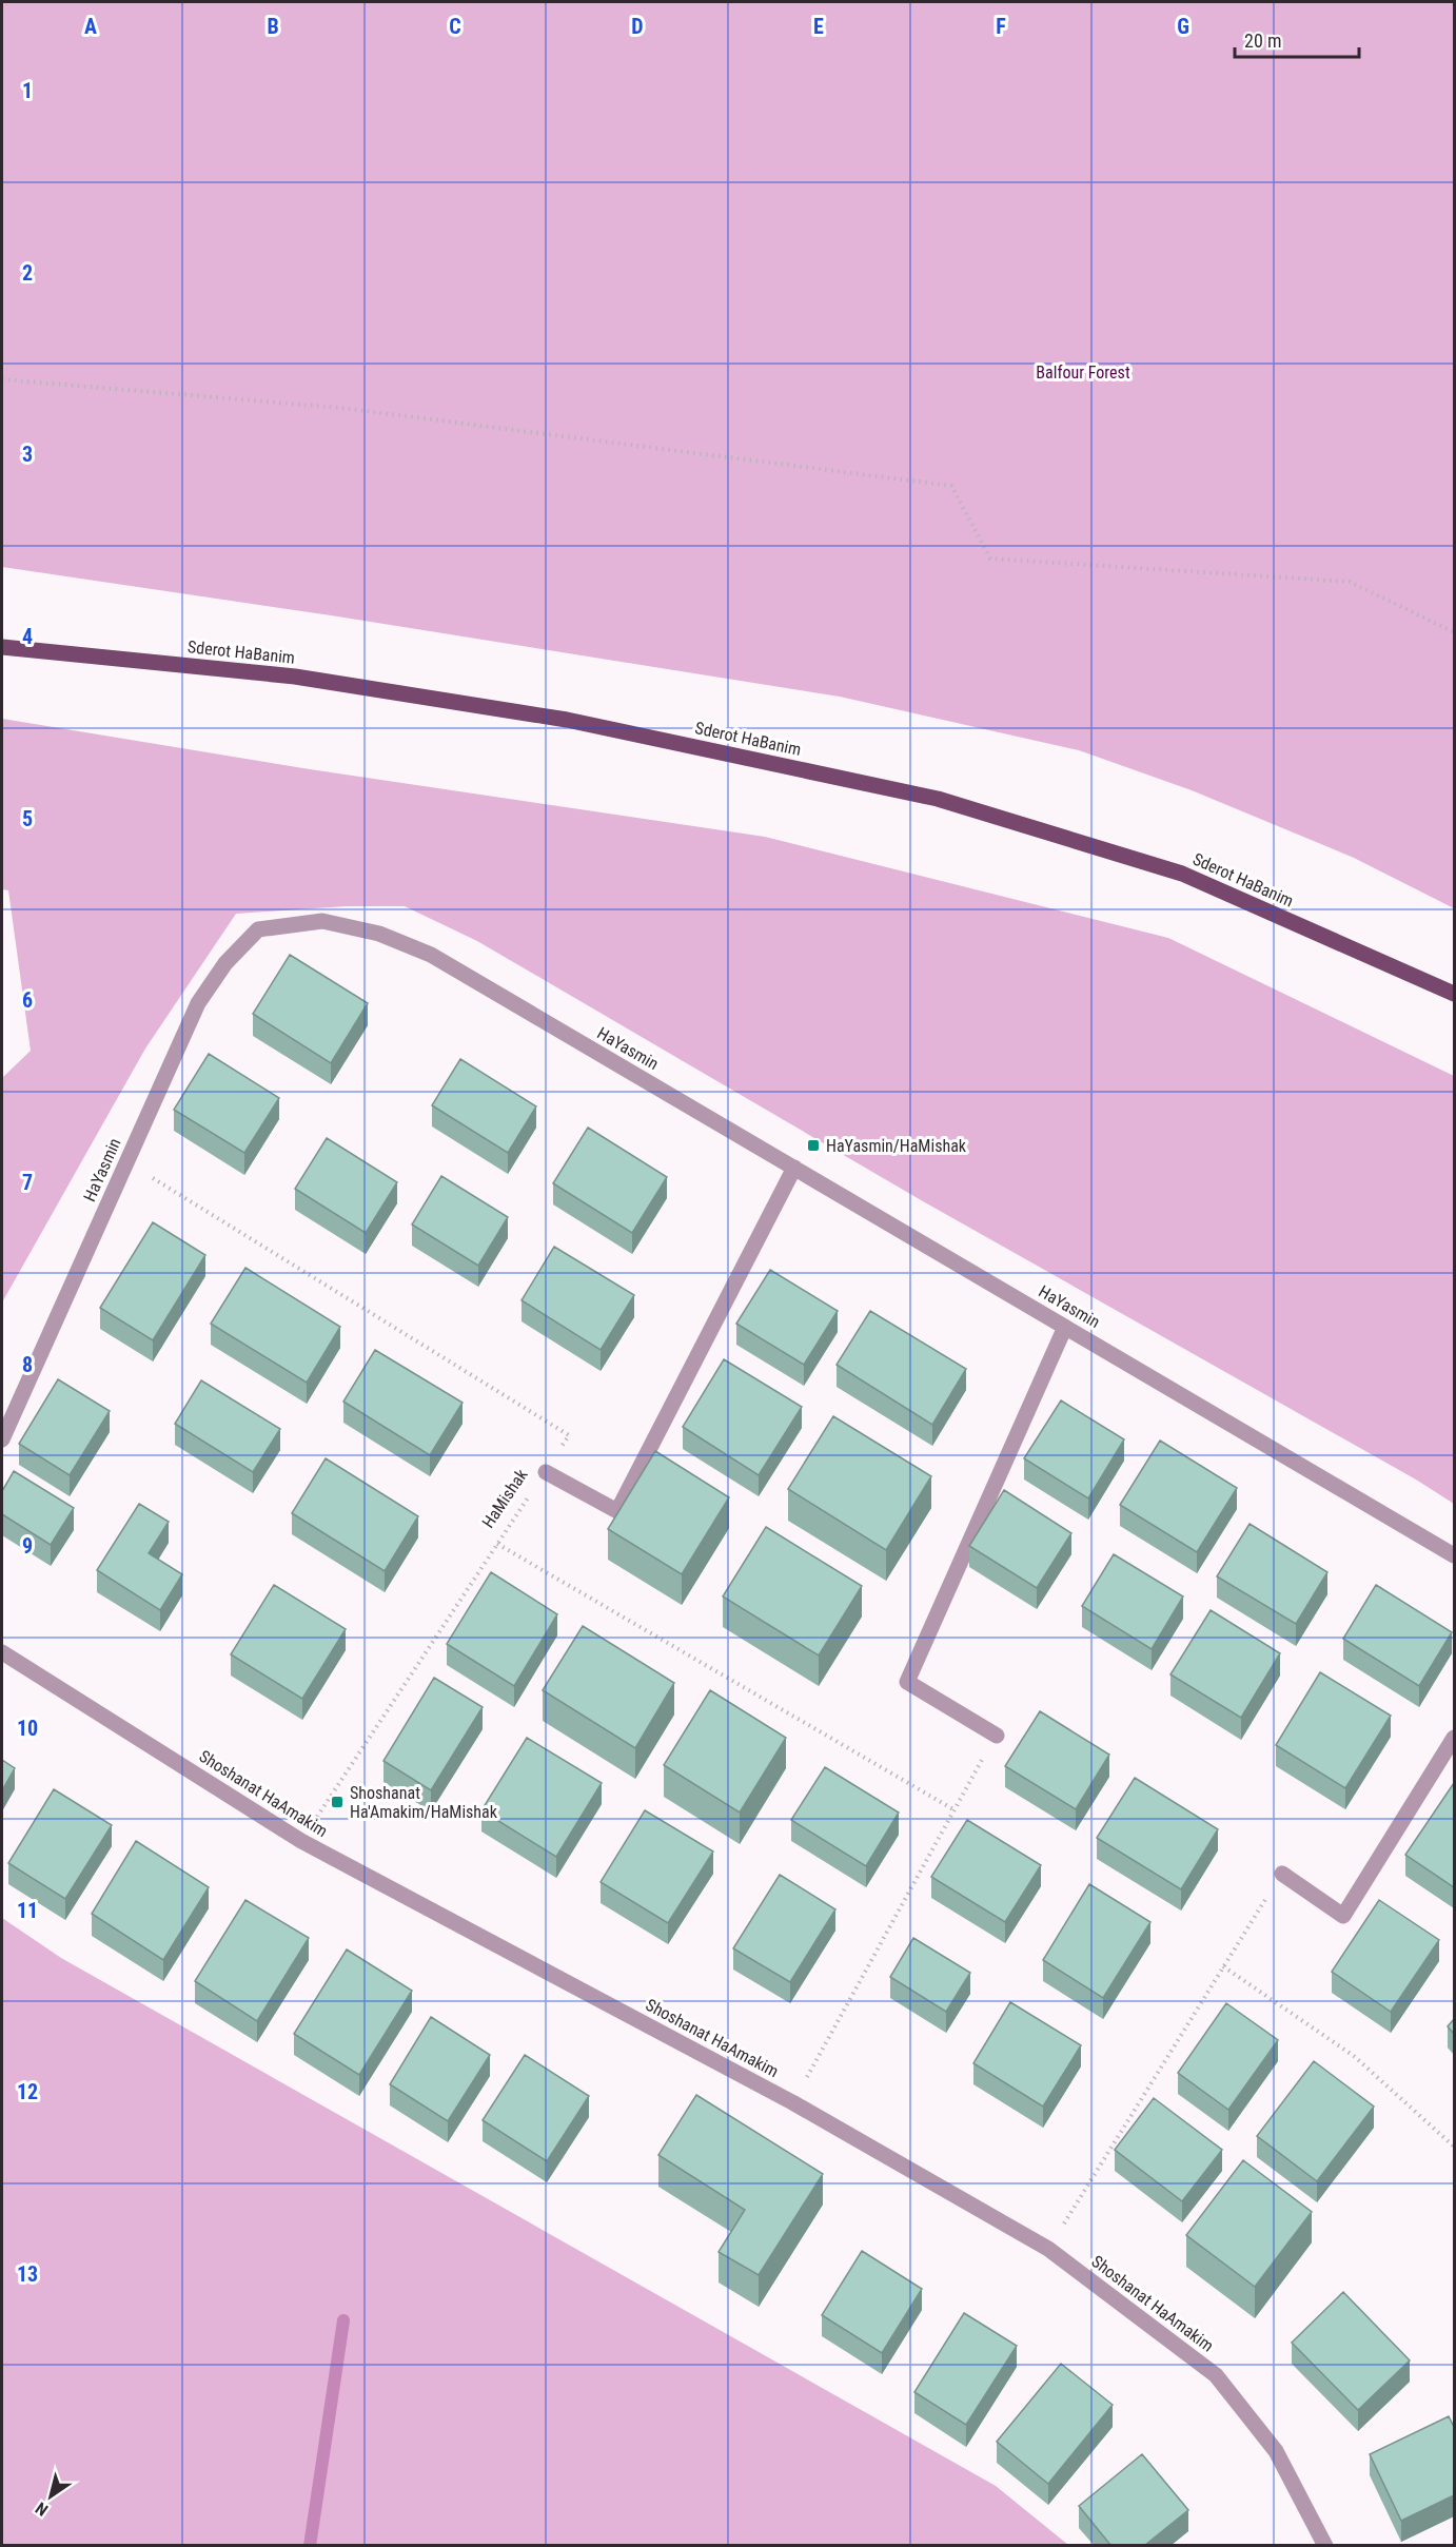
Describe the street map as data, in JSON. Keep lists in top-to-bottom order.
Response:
{
  "streets": {
    "main road": ["Sderot HaBanim"],
    "street": ["HaYasmin", "HaMishak", "Shoshanat HaAmakim"]
  },
  "crossings": [
    ["HaYasmin", "HaMishak"],
    ["HaMishak", "Shoshanat HaAmakim"]
  ],
  "parks": ["Balfour Forest"],
  "places": {
    "transit": ["HaYasmin/HaMishak", "Shoshanat Ha'Amakim/HaMishak"]
  },
  "scale_bar": "20 m",
  "north": "bottom left",
  "grid": {
    "columns": [
      "A",
      "B",
      "C",
      "D",
      "E",
      "F",
      "G"
    ],
    "rows": [
      "1",
      "2",
      "3",
      "4",
      "5",
      "6",
      "7",
      "8",
      "9",
      "10",
      "11",
      "12",
      "13"
    ]
  }
}
